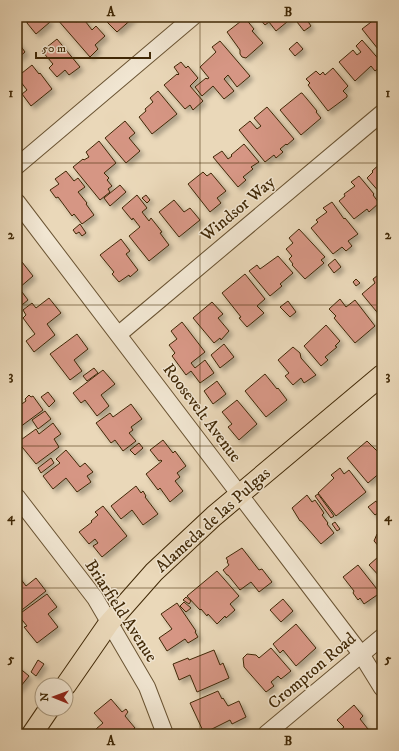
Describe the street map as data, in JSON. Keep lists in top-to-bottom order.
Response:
{
  "streets": {
    "main road": ["Alameda de las Pulgas"],
    "street": [
      "Windsor Way",
      "Roosevelt Avenue",
      "Briarfield Avenue",
      "Crompton Road"
    ]
  },
  "crossings": [
    ["Windsor Way", "Roosevelt Avenue"],
    ["Roosevelt Avenue", "Alameda de las Pulgas"],
    ["Roosevelt Avenue", "Crompton Road"],
    ["Alameda de las Pulgas", "Briarfield Avenue"]
  ],
  "scale_bar": "50 m",
  "north": "left",
  "grid": {
    "columns": ["A", "B"],
    "rows": [
      "1",
      "2",
      "3",
      "4",
      "5"
    ]
  }
}
